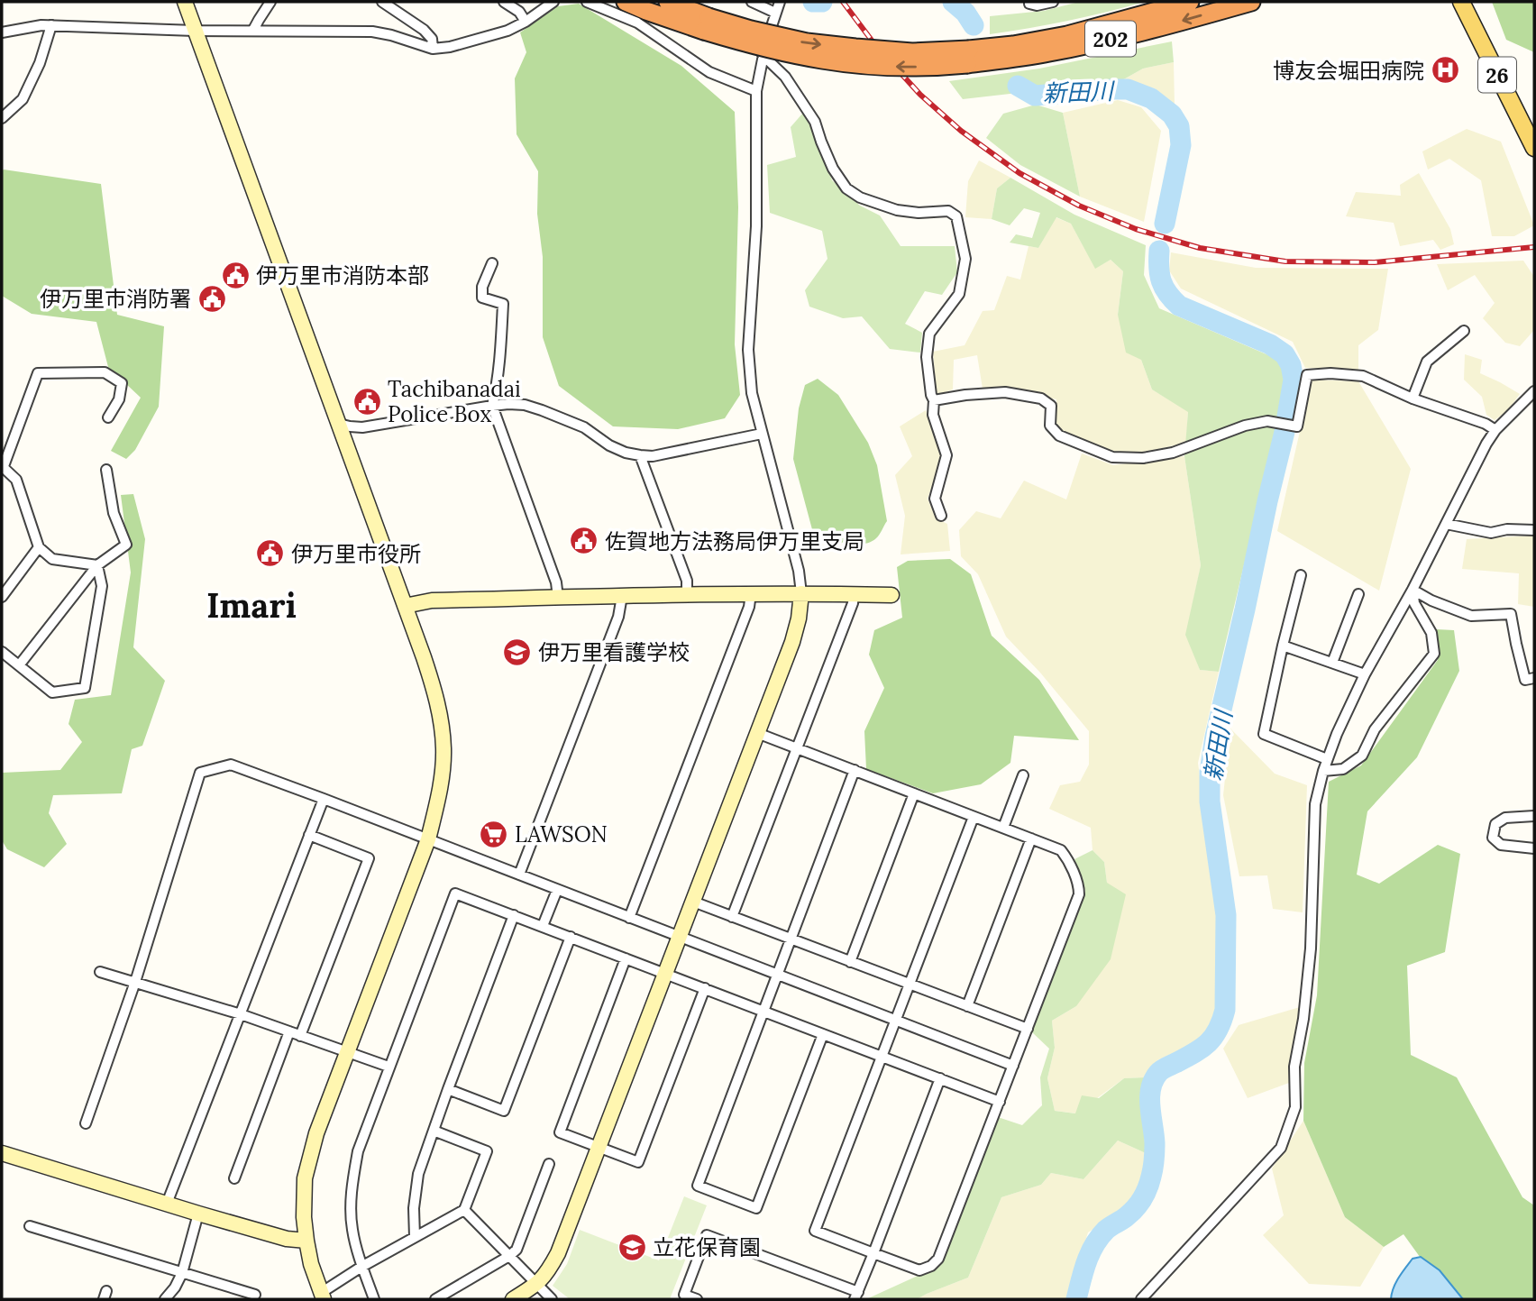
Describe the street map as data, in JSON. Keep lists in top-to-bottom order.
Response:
{
  "streets": {
    "highway": ["202"],
    "main road": ["26"]
  },
  "districts": ["Imari"],
  "water": ["新田川"],
  "places": {
    "hospital": ["博友会堀田病院"],
    "public building": [
      "伊万里市消防本部",
      "伊万里市消防署",
      "Tachibanadai Police Box",
      "佐賀地方法務局伊万里支局",
      "伊万里市役所"
    ],
    "school or university": ["伊万里看護学校", "立花保育園"],
    "supermarket": ["LAWSON"]
  }
}
